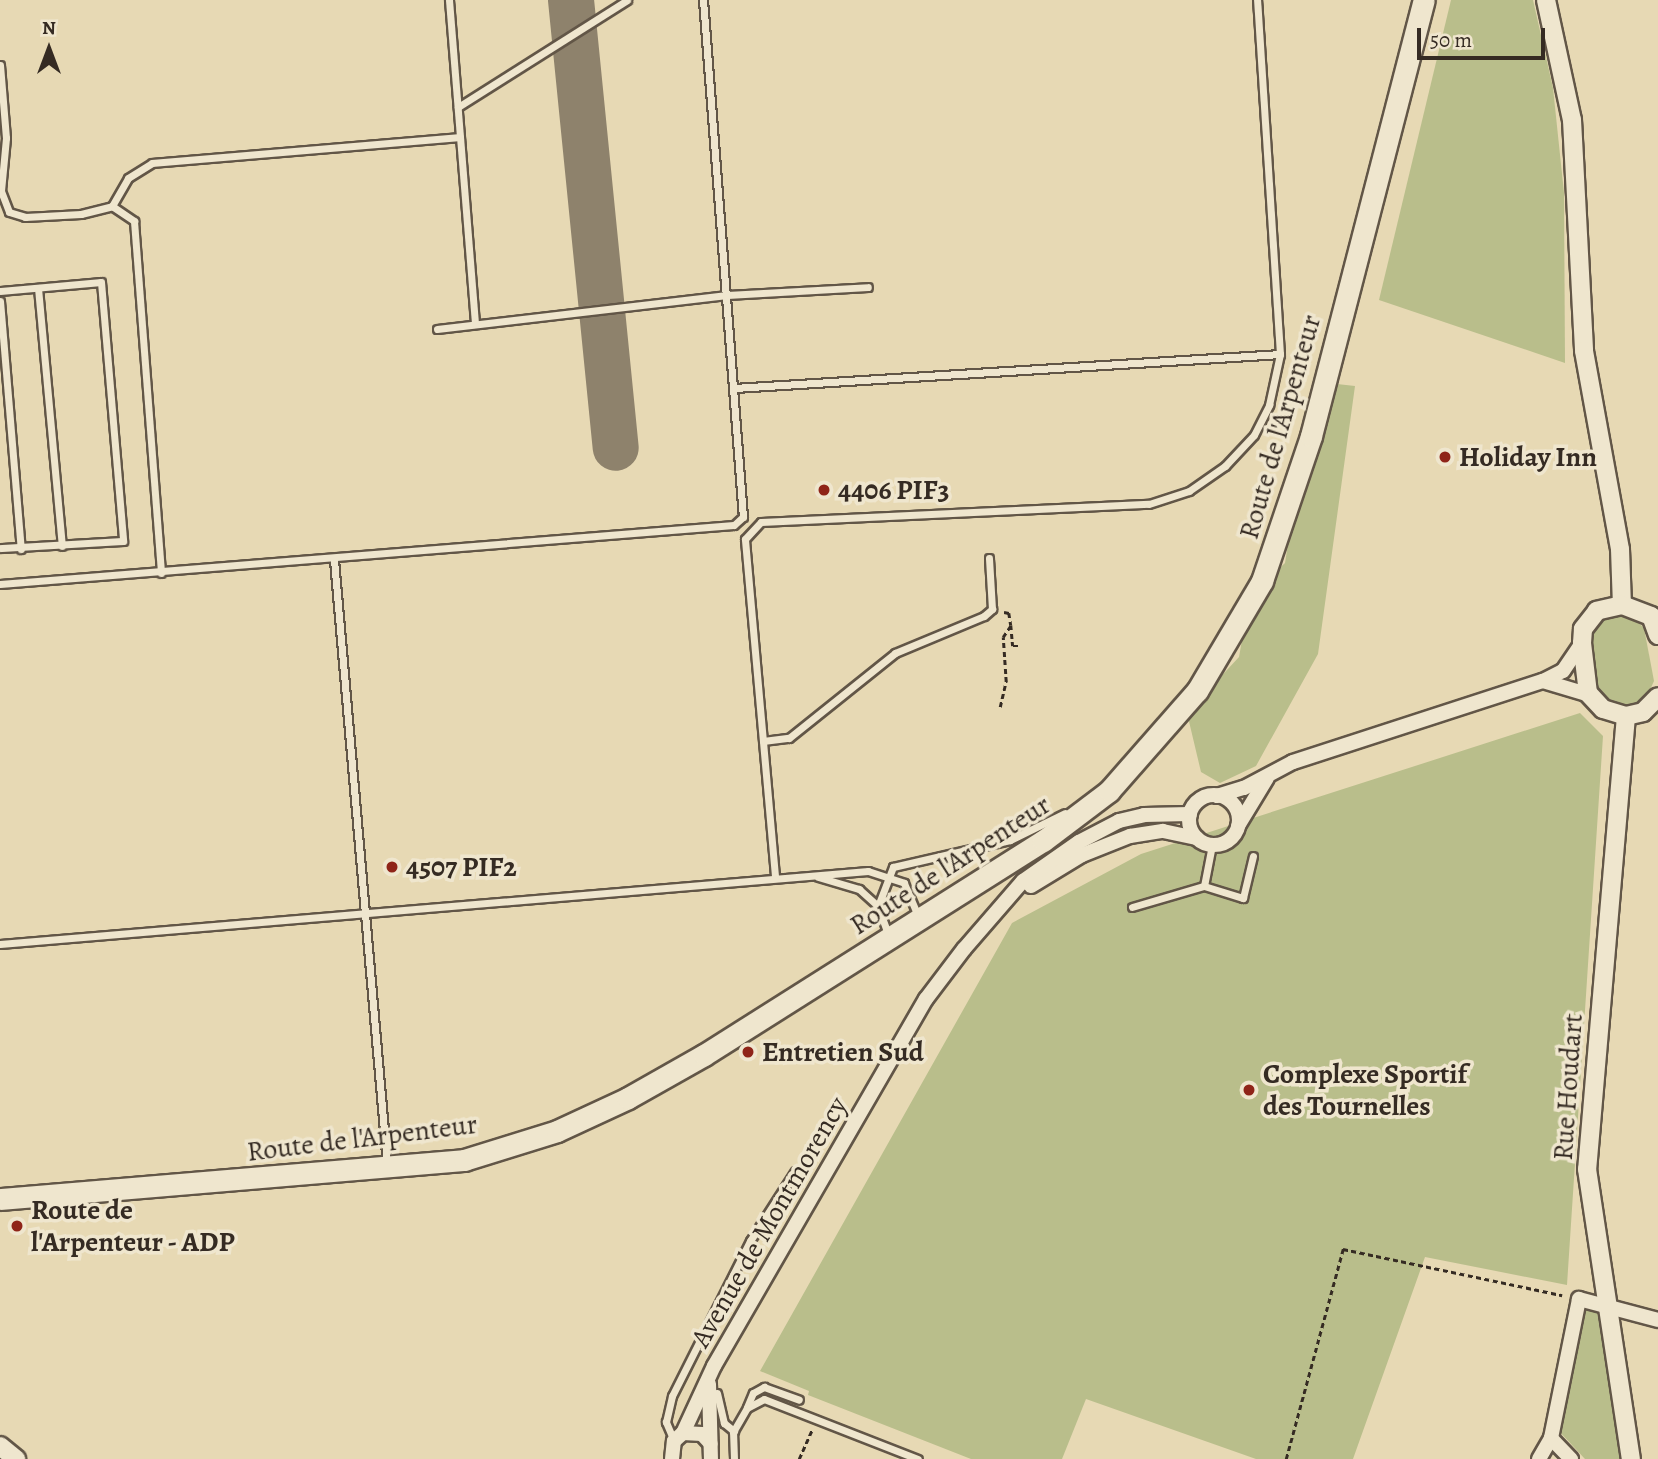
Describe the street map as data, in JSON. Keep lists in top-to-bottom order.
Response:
{
  "streets": {
    "main road": ["Route de l'Arpenteur"],
    "street": ["Rue Houdart", "Avenue de Montmorency"]
  },
  "places": [
    "Holiday Inn",
    "4406 PIF3",
    "4507 PIF2",
    "Entretien Sud",
    "Complexe Sportif des Tournelles",
    "Route de l'Arpenteur - ADP"
  ],
  "scale_bar": "50 m",
  "north": "top"
}
